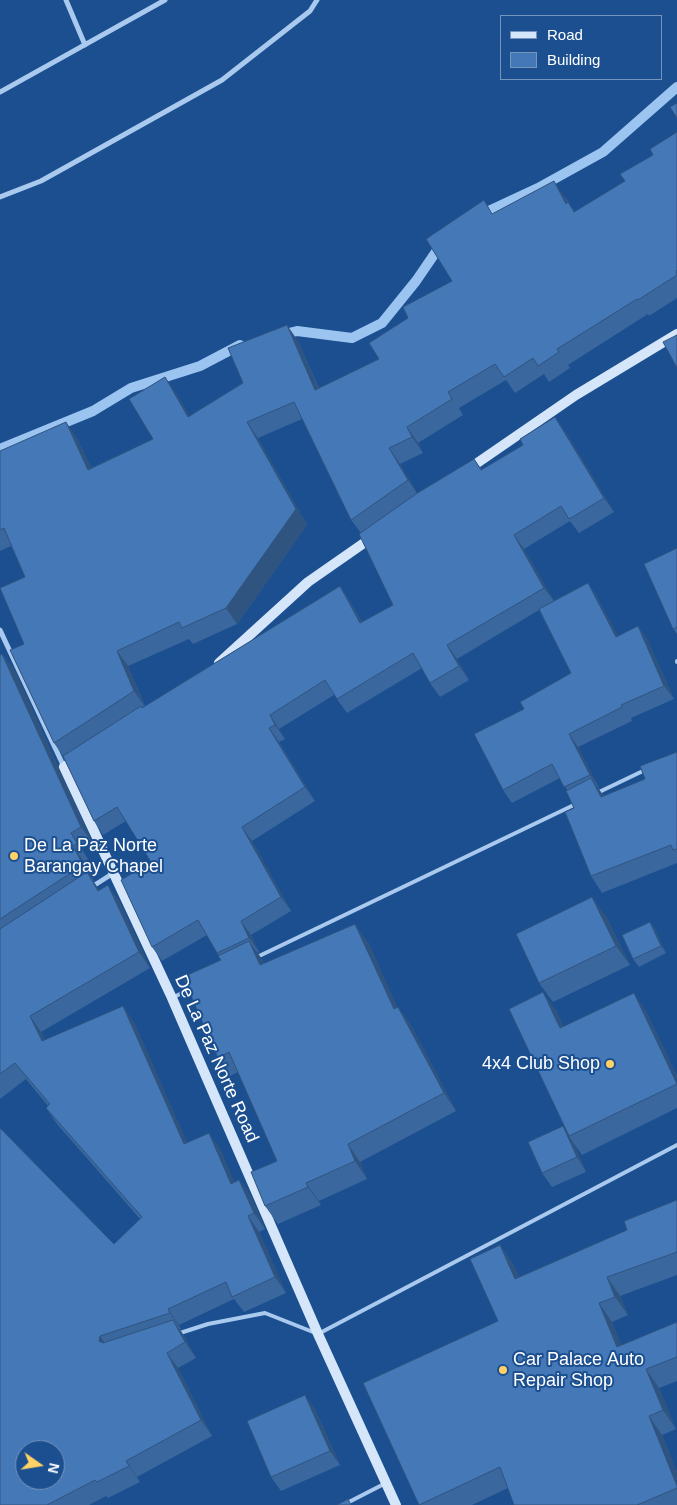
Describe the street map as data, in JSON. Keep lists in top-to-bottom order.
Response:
{
  "streets": {
    "street": ["De La Paz Norte Road"]
  },
  "places": ["De La Paz Norte Barangay Chapel", "4x4 Club Shop", "Car Palace Auto Repair Shop"],
  "legend": ["Road", "Building"],
  "north": "right"
}
